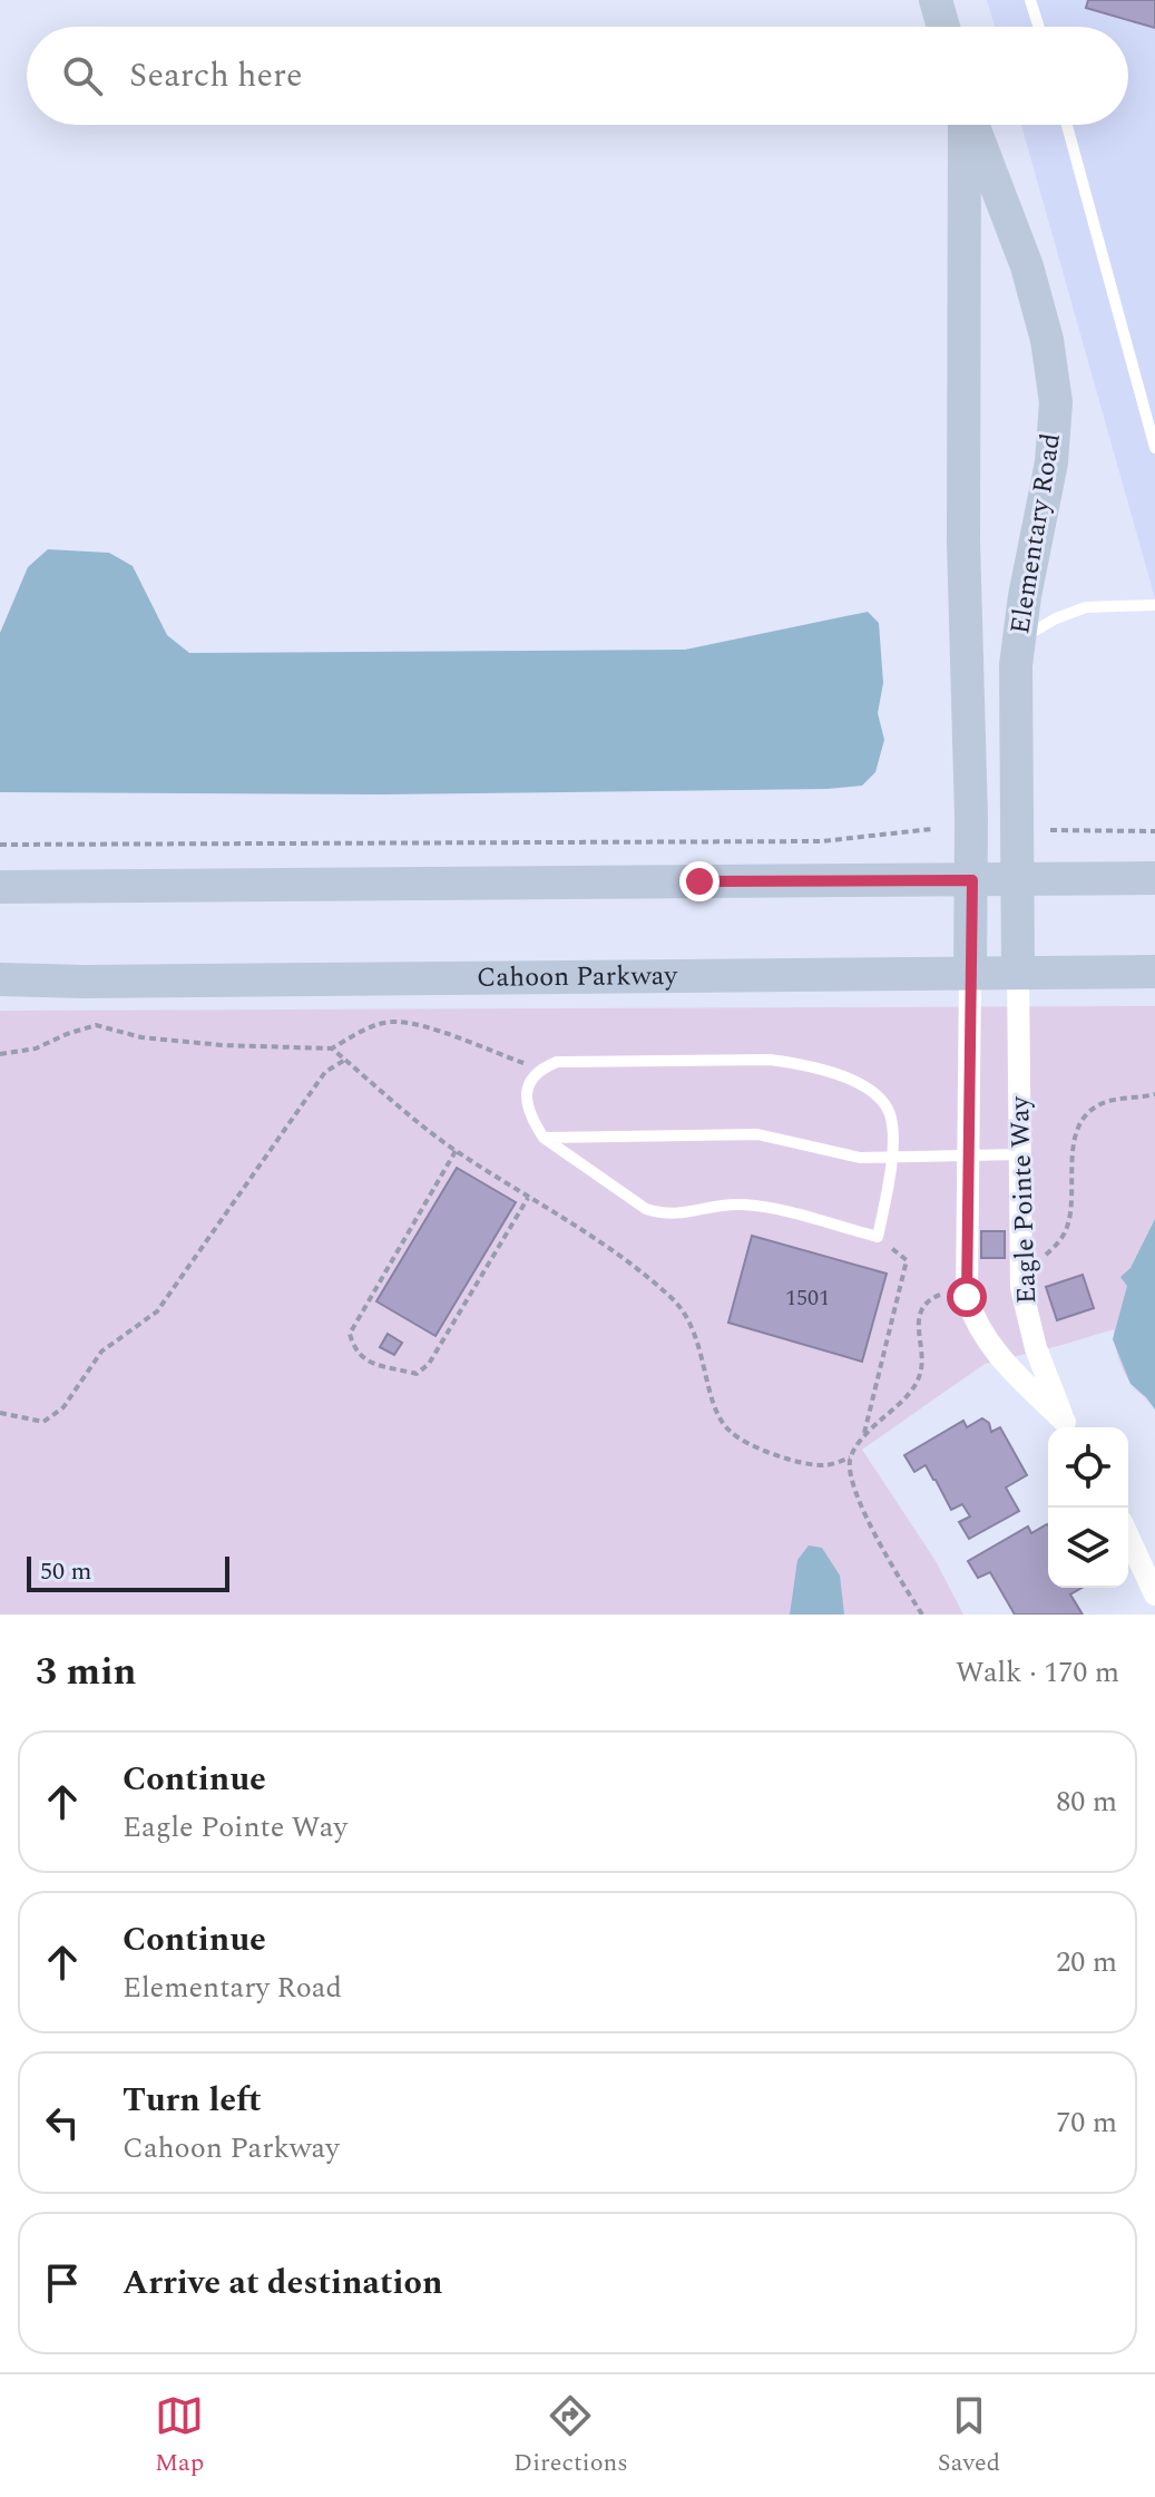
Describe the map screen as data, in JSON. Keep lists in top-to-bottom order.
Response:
{
  "streets": {
    "street": ["Elementary Road", "Cahoon Parkway", "Eagle Pointe Way"]
  },
  "crossings": [
    ["Elementary Road", "Cahoon Parkway"],
    ["Elementary Road", "Eagle Pointe Way"],
    ["Cahoon Parkway", "Eagle Pointe Way"]
  ],
  "house_numbers": ["1501"],
  "scale_bar": "50 m",
  "page": {
    "search": "Search here",
    "scale": "50 m",
    "heading": ["3 min", "Walk · 170 m"],
    "list": [
      ["Continue", "Eagle Pointe Way", "80 m"],
      ["Continue", "Elementary Road", "20 m"],
      ["Turn left", "Cahoon Parkway", "70 m"],
      "Arrive at destination"
    ],
    "nav": ["Map", "Directions", "Saved"]
  }
}
